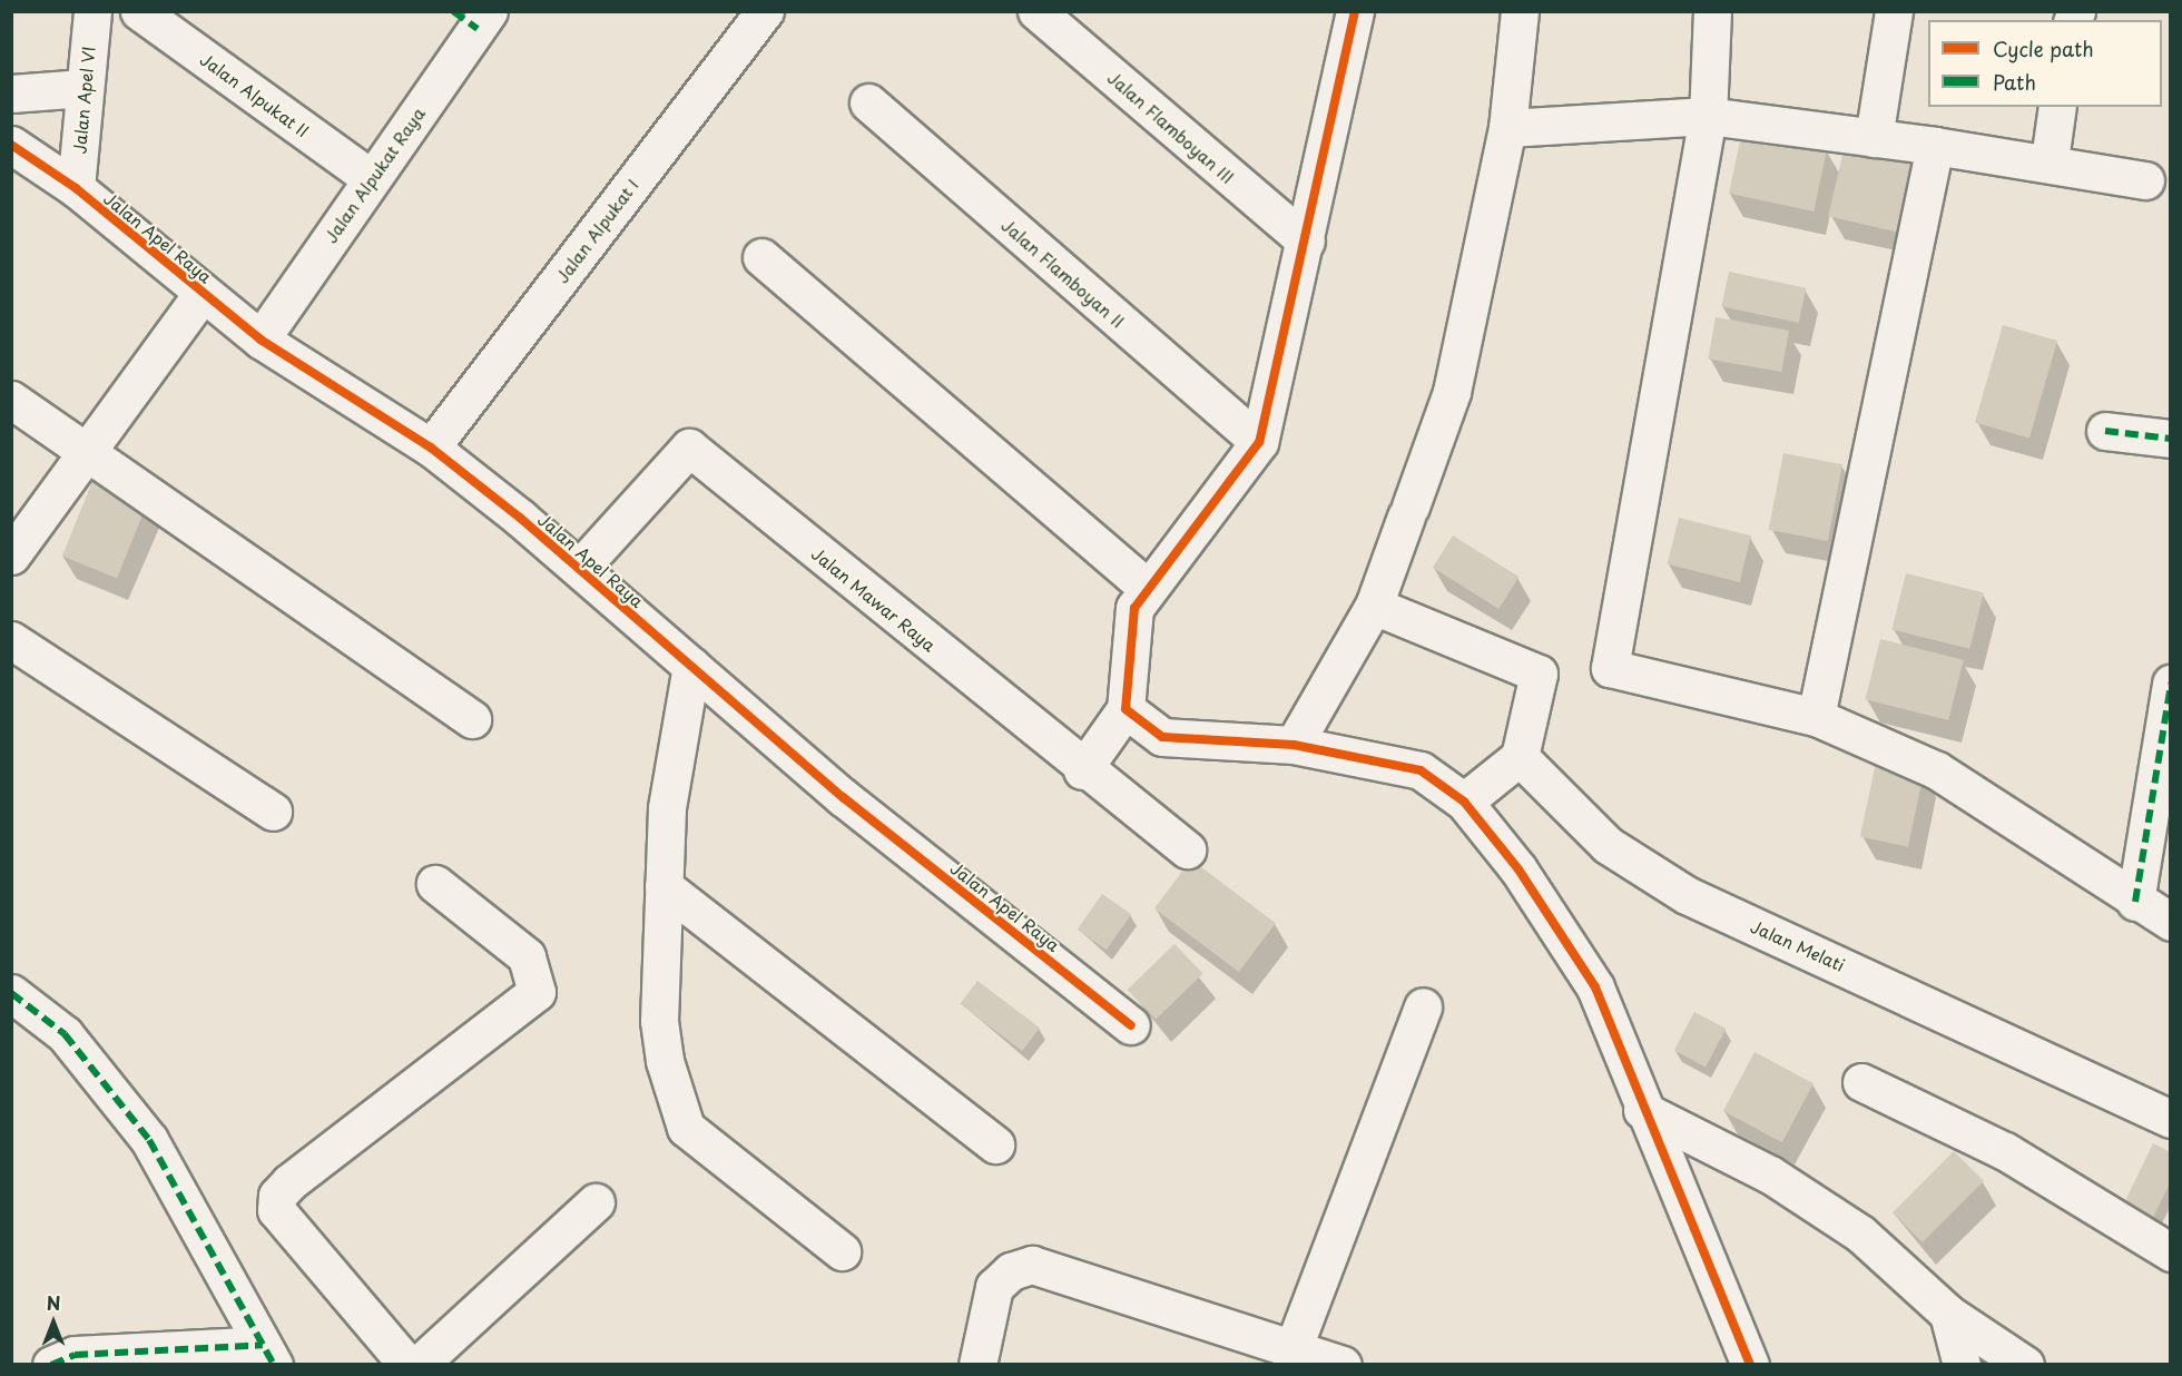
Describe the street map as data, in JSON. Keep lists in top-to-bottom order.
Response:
{
  "streets": {
    "street": [
      "Jalan Alpukat II",
      "Jalan Apel VI",
      "Jalan Flamboyan III",
      "Jalan Alpukat Raya",
      "Jalan Alpukat I",
      "Jalan Apel Raya",
      "Jalan Flamboyan II",
      "Jalan Mawar Raya",
      "Jalan Melati"
    ]
  },
  "crossings": [
    ["Jalan Alpukat II", "Jalan Alpukat Raya"],
    ["Jalan Apel VI", "Jalan Apel Raya"],
    ["Jalan Alpukat Raya", "Jalan Apel Raya"],
    ["Jalan Alpukat I", "Jalan Apel Raya"],
    ["Jalan Apel Raya", "Jalan Mawar Raya"]
  ],
  "legend": ["Cycle path", "Path"],
  "north": "top"
}
